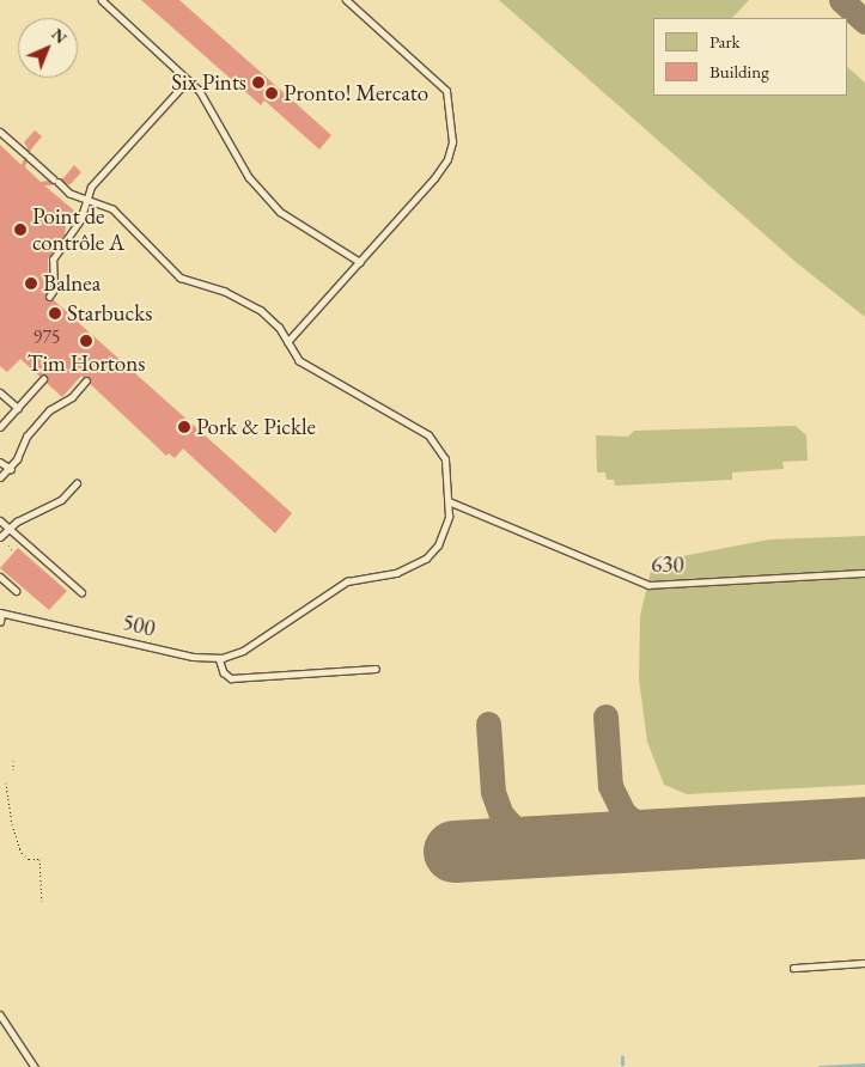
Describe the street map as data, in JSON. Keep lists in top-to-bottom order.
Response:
{
  "streets": {
    "lane": ["630", "500"]
  },
  "crossings": [
    ["630", "500"]
  ],
  "places": [
    "Six Pints",
    "Pronto! Mercato",
    "Point de contrôle A",
    "Balnea",
    "Starbucks",
    "Tim Hortons",
    "Pork & Pickle"
  ],
  "house_numbers": ["975"],
  "legend": ["Park", "Building"],
  "north": "top right"
}
